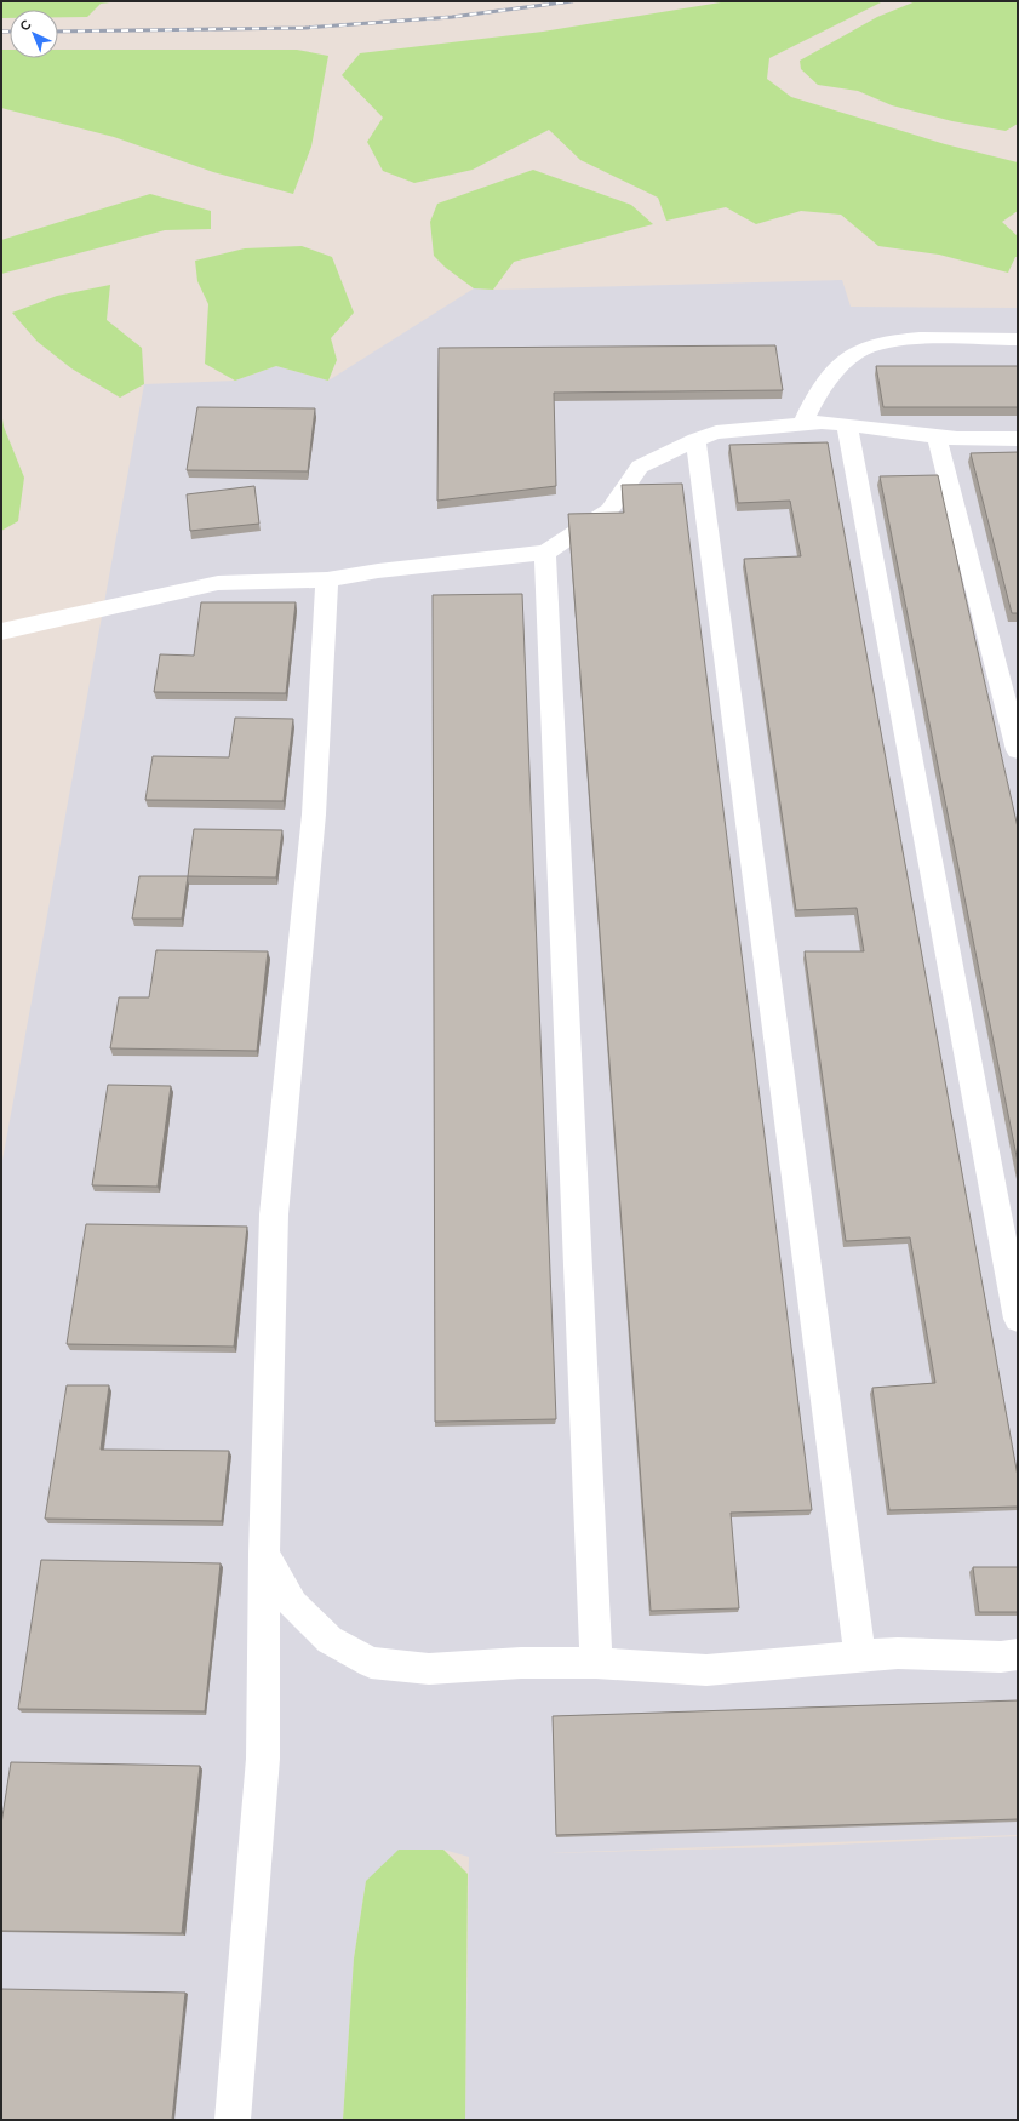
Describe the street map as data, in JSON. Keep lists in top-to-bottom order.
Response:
{
  "north": "top left"
}
